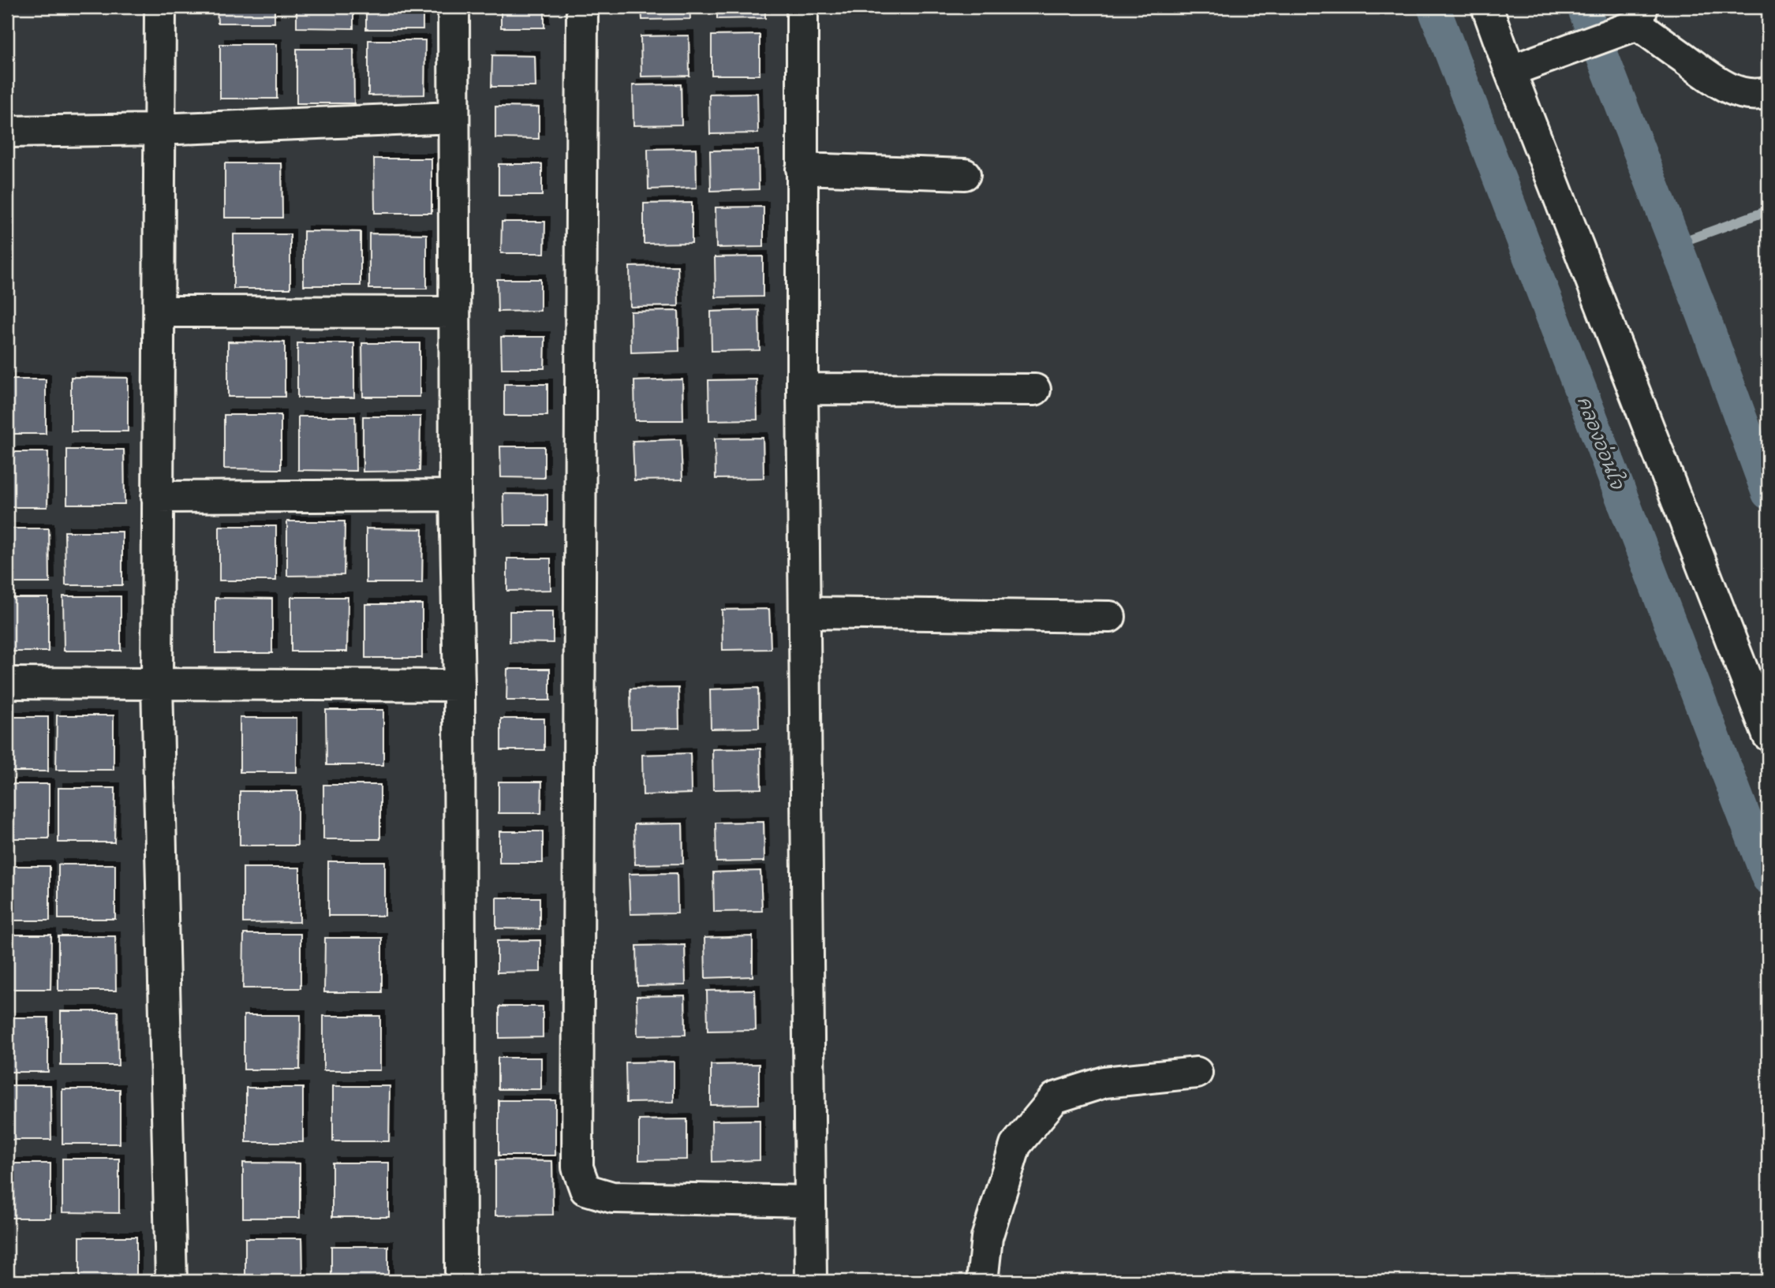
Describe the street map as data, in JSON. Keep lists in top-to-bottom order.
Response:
{
  "water": ["คลองอ่อนใจ"]
}
